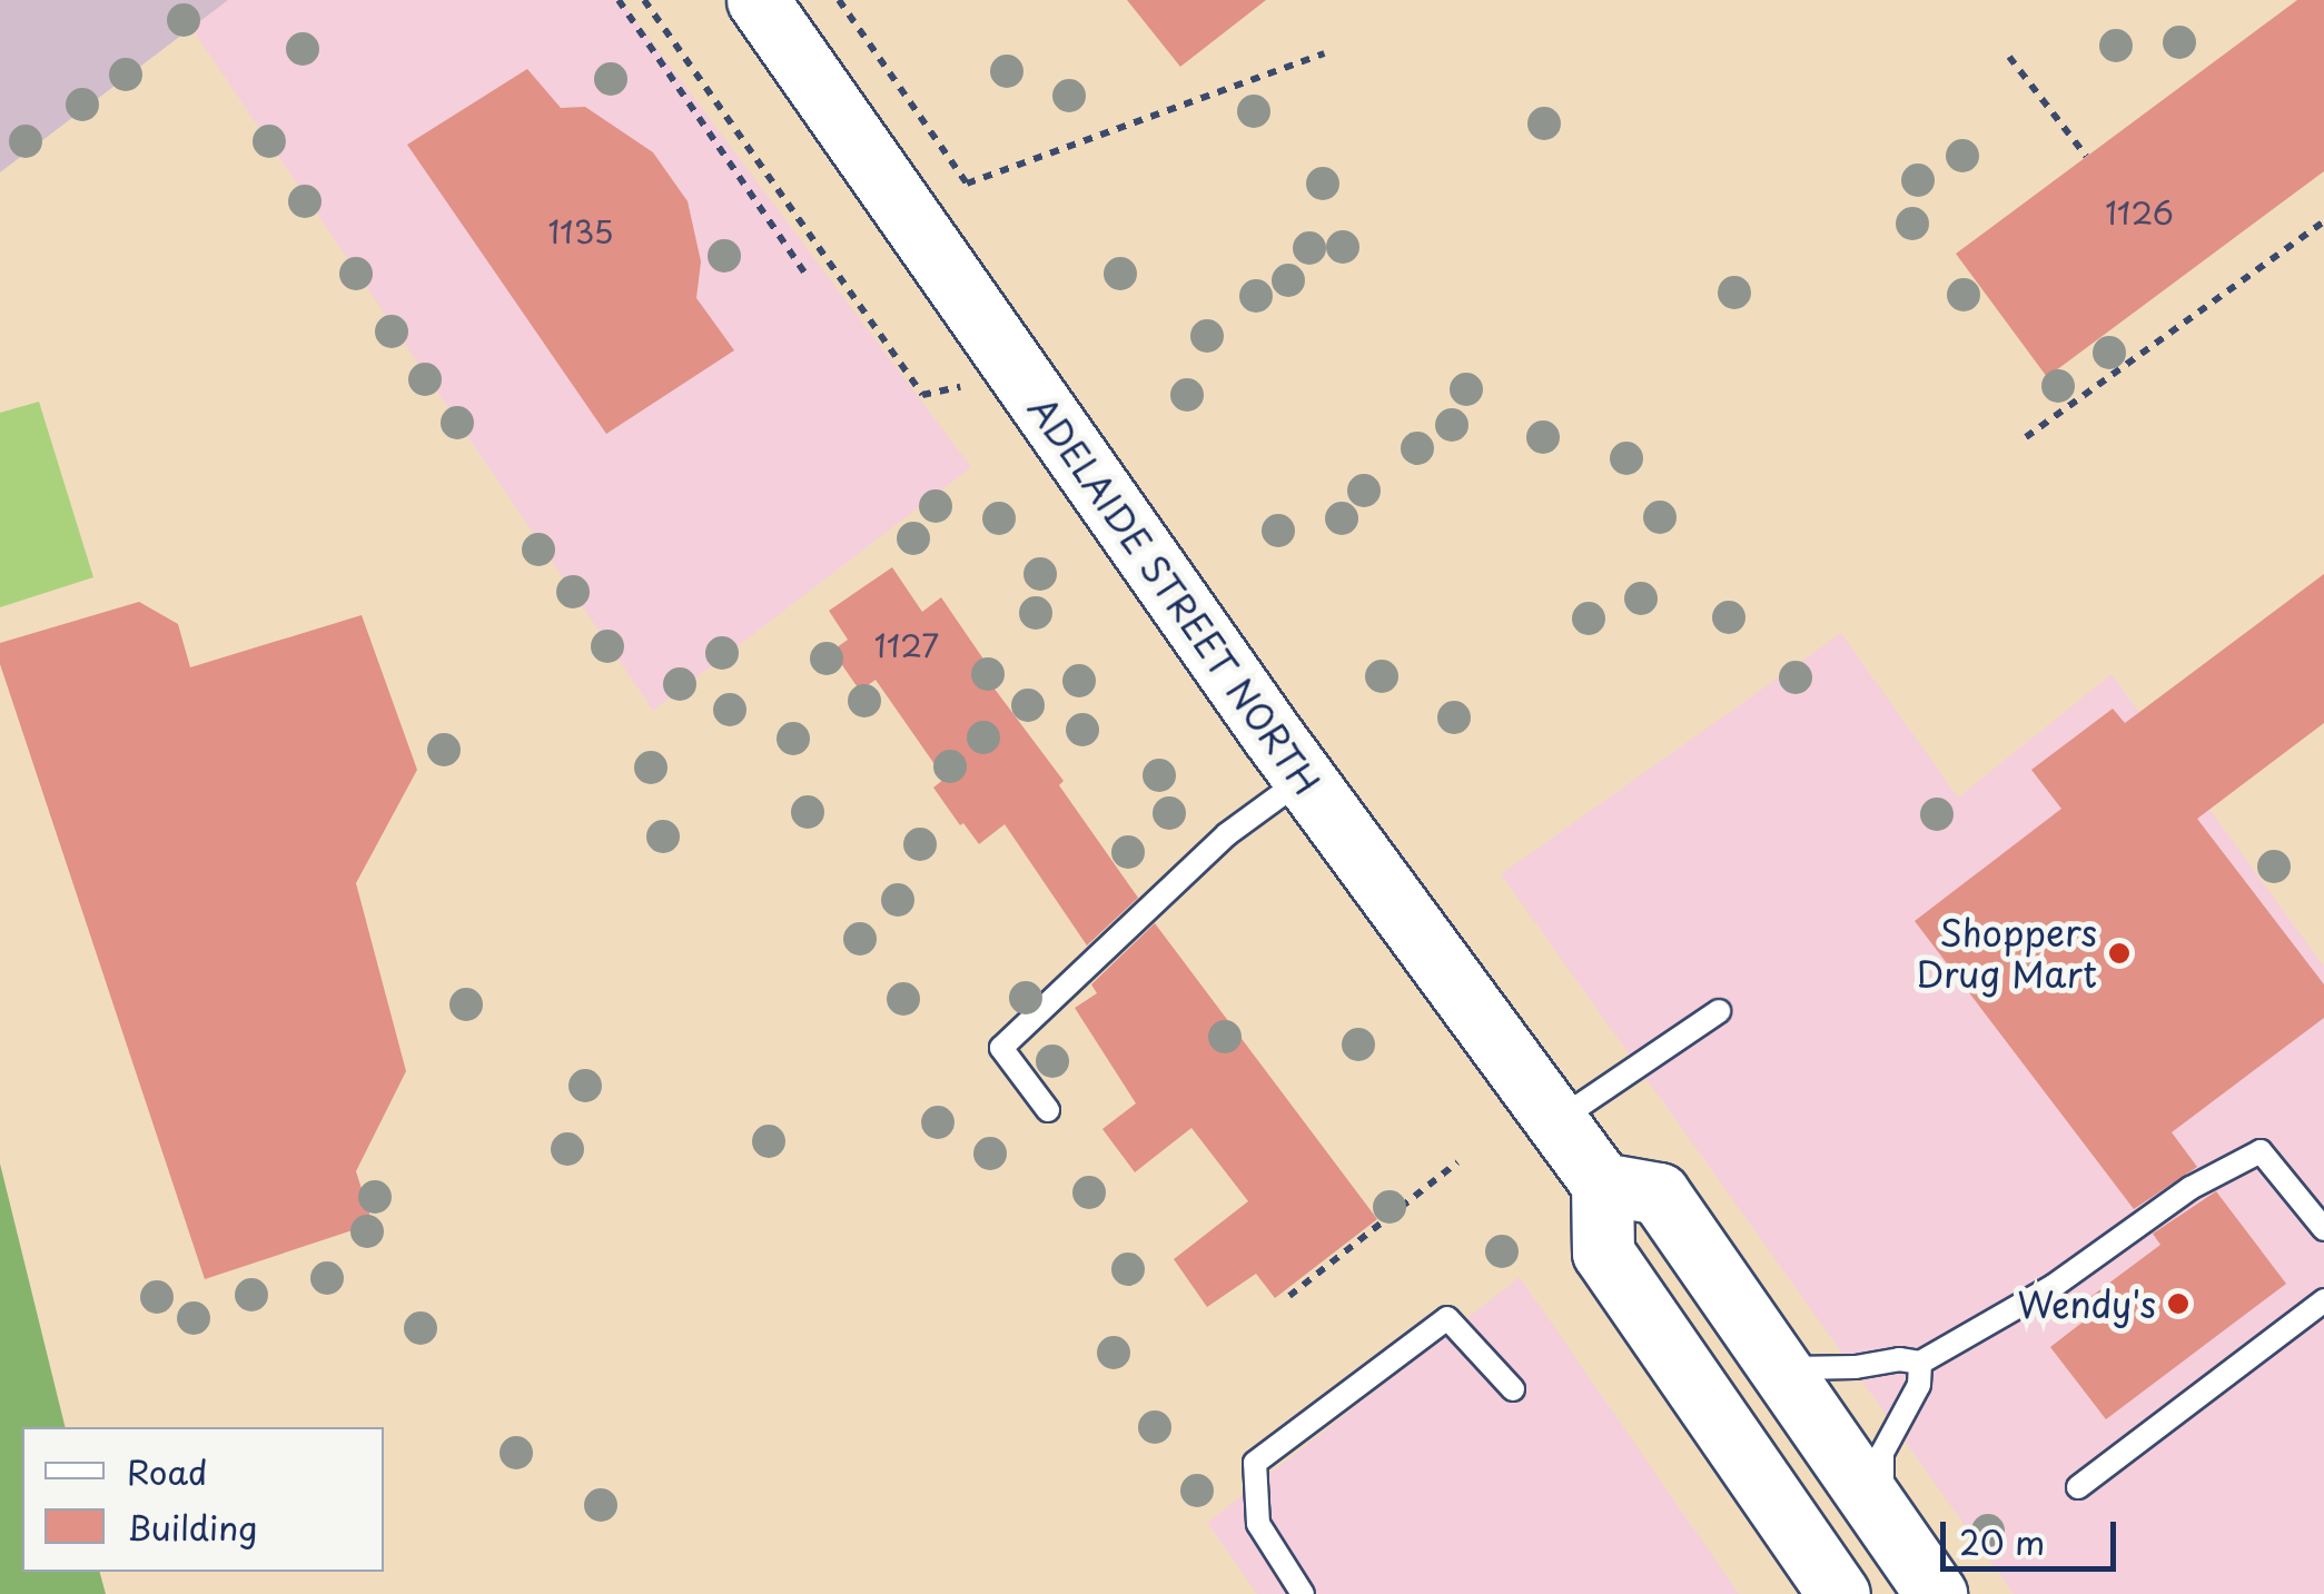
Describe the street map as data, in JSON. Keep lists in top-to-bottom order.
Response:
{
  "streets": {
    "main road": ["ADELAIDE STREET NORTH"]
  },
  "places": ["Shoppers Drug Mart", "Wendy's"],
  "house_numbers": ["1126", "1135", "1127"],
  "legend": ["Road", "Building"],
  "scale_bar": "20 m"
}
